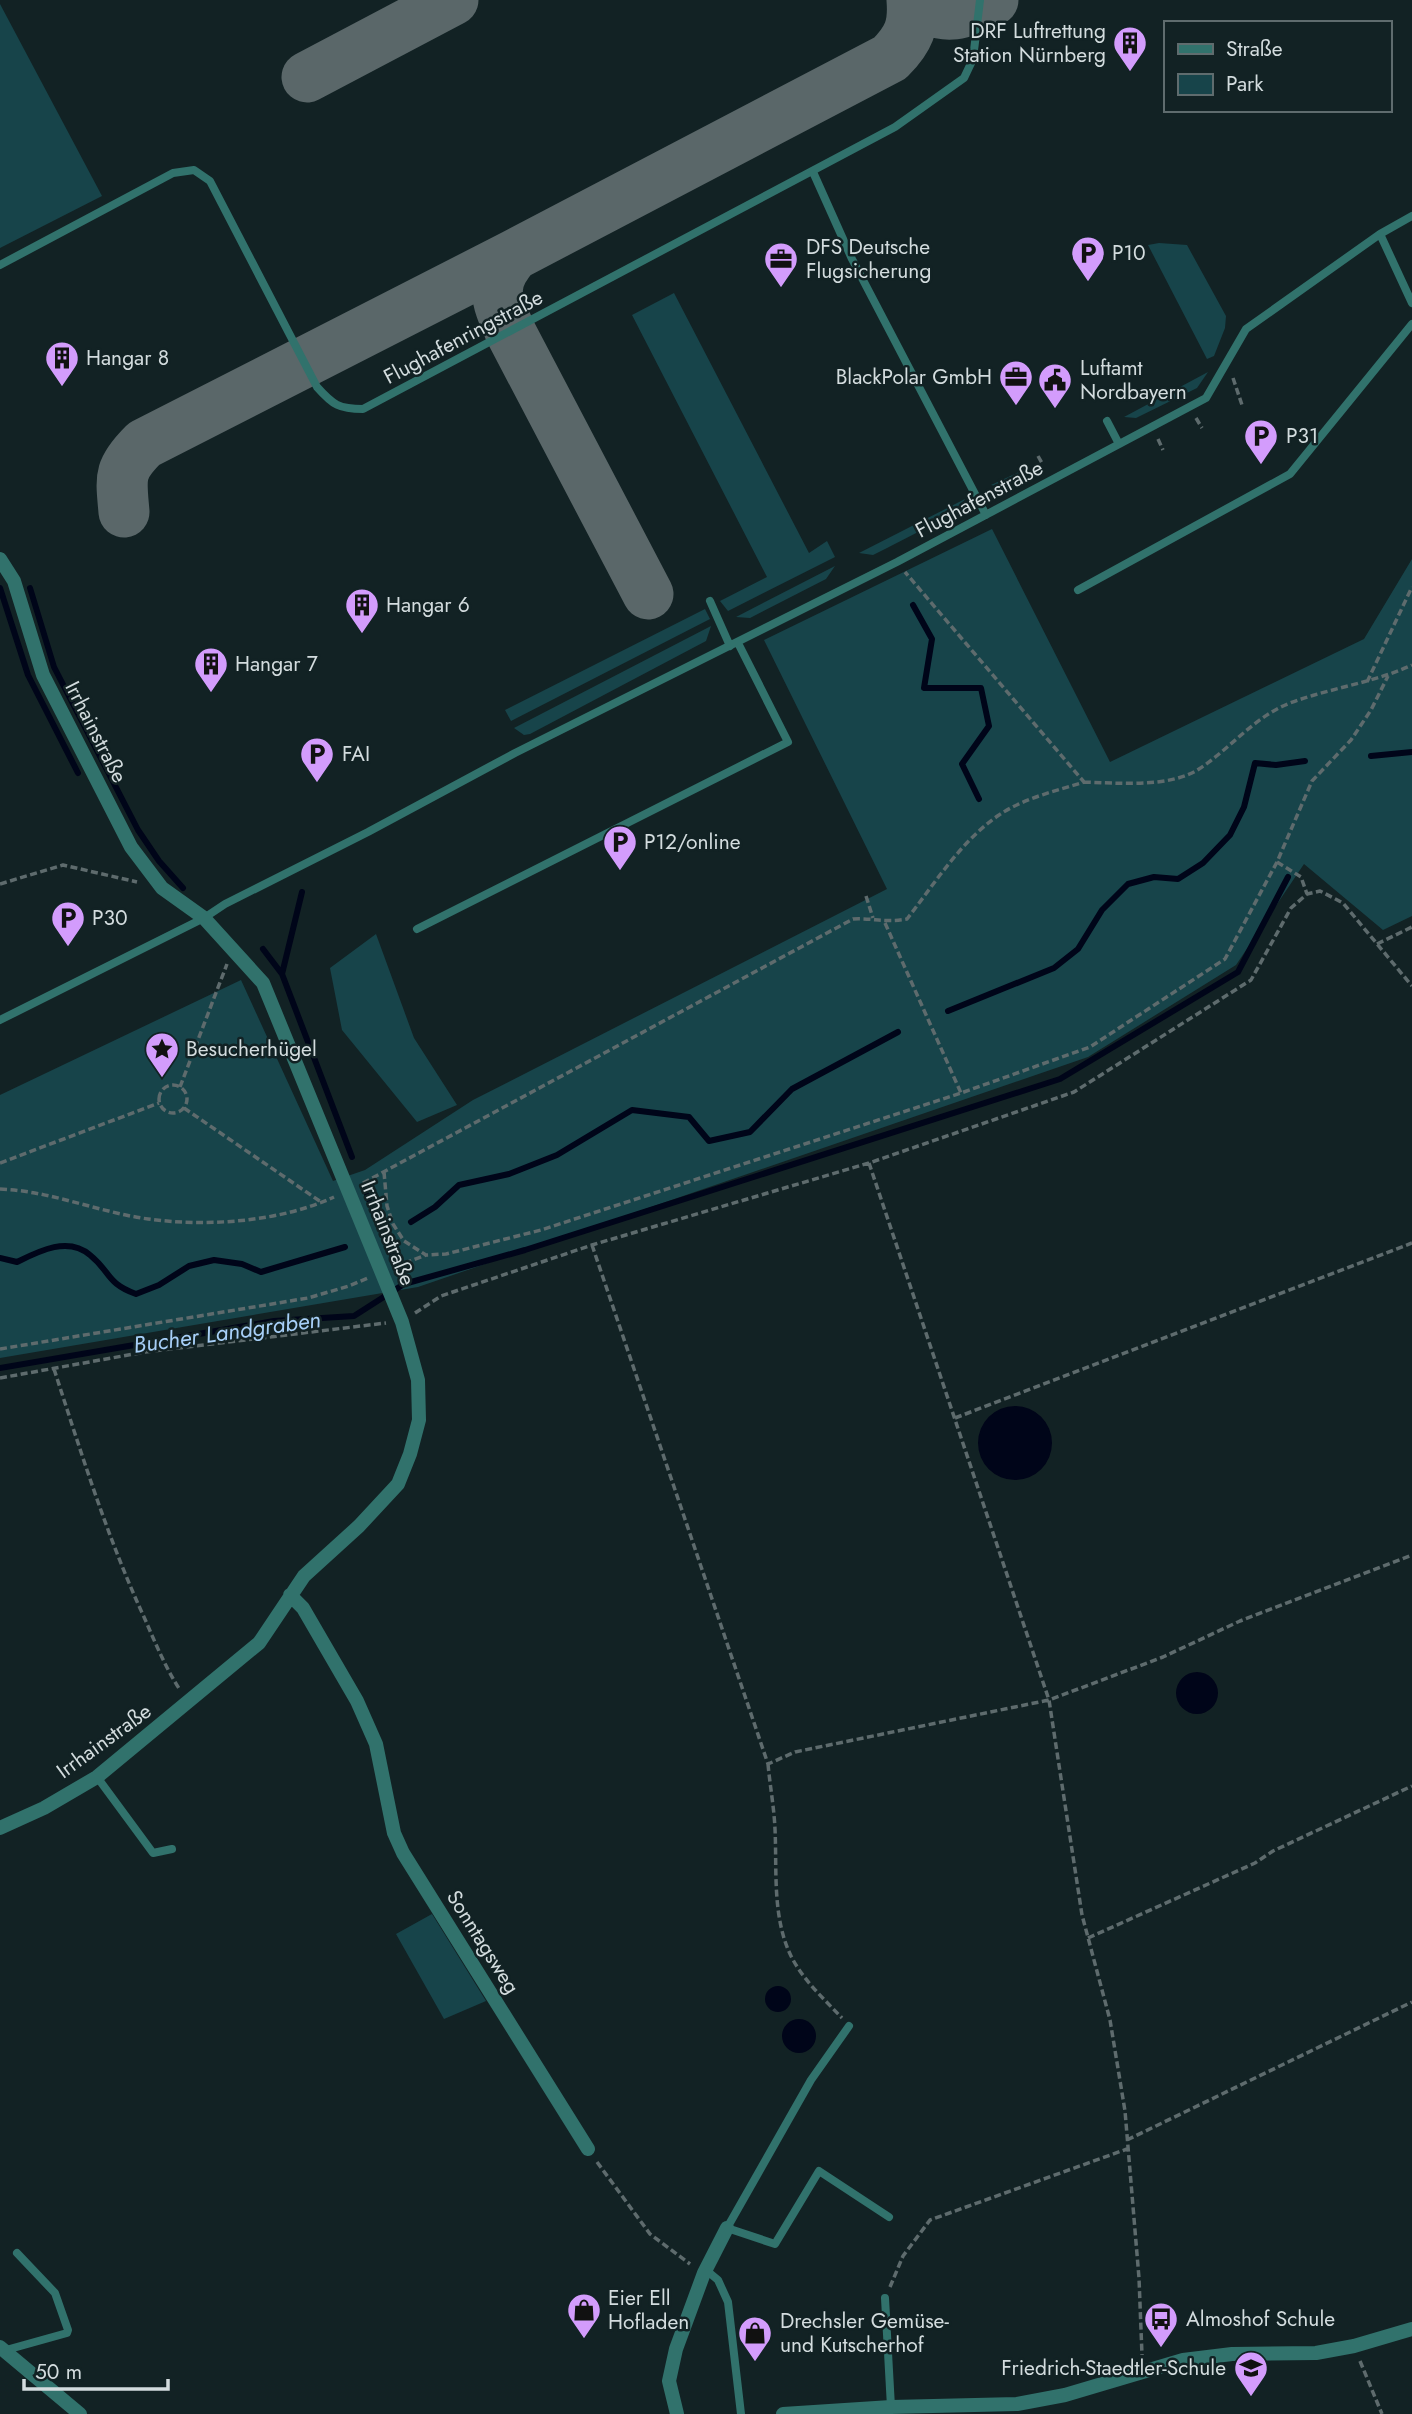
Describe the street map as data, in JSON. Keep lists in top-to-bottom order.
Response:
{
  "streets": {
    "street": ["Irrhainstraße", "Sonntagsweg"],
    "lane": ["Flughafenringstraße", "Flughafenstraße"]
  },
  "crossings": [
    ["Flughafenstraße", "Irrhainstraße"],
    ["Irrhainstraße", "Sonntagsweg"]
  ],
  "water": ["Bucher Landgraben"],
  "places": {
    "building": [
      "DRF Luftrettung Station Nürnberg",
      "Hangar 8",
      "Hangar 6",
      "Hangar 7"
    ],
    "parking": [
      "P10",
      "P31",
      "FAI",
      "P12/online",
      "P30"
    ],
    "office": ["DFS Deutsche Flugsicherung", "BlackPolar GmbH"],
    "public building": ["Luftamt Nordbayern"],
    "place": ["Besucherhügel"],
    "shop": ["Eier Ell Hofladen", "Drechsler Gemüse- und Kutscherhof"],
    "bus stop": ["Almoshof Schule"],
    "school or university": ["Friedrich-Staedtler-Schule"]
  },
  "legend": ["Straße", "Park"],
  "scale_bar": "50 m"
}
